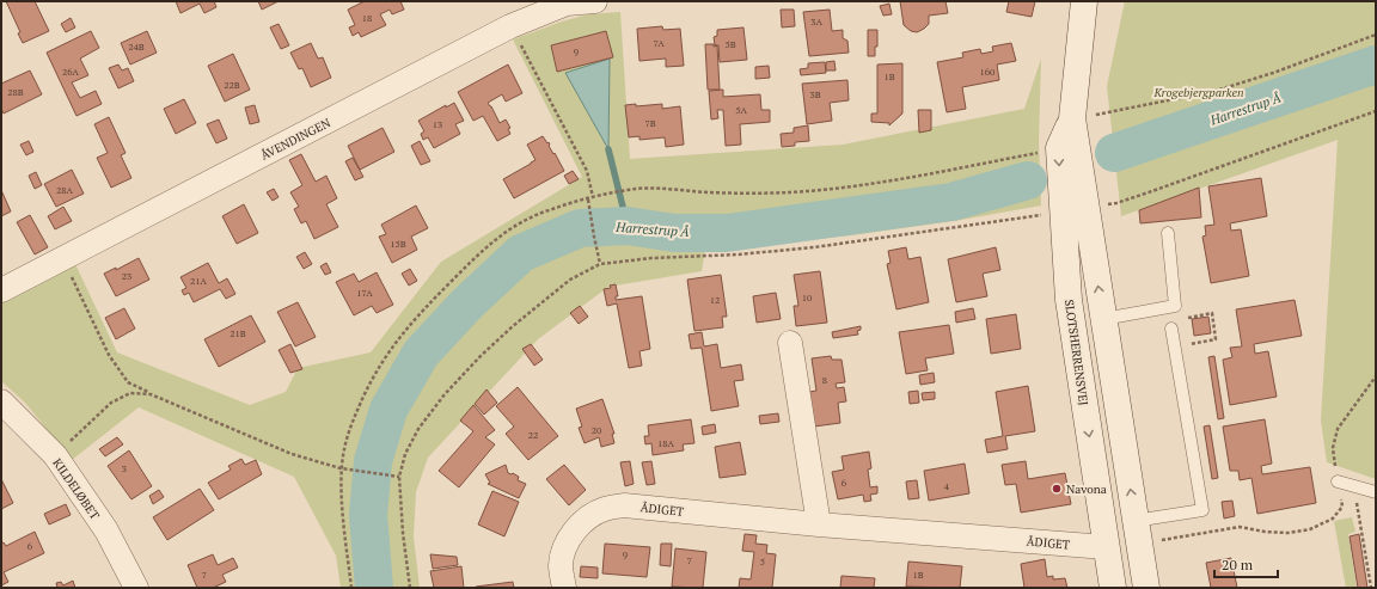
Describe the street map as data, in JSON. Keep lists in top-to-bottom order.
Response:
{
  "streets": {
    "street": [
      "ÅVENDINGEN",
      "SLOTSHERRENSVEJ",
      "KILDELØBET",
      "ÅDIGET"
    ]
  },
  "crossings": [
    ["SLOTSHERRENSVEJ", "ÅDIGET"]
  ],
  "water": ["Harrestrup Å"],
  "parks": ["Krogebjergparken"],
  "places": ["Navona"],
  "house_numbers": [
    "18",
    "3A",
    "7A",
    "5B",
    "24B",
    "9",
    "26A",
    "160",
    "1B",
    "22B",
    "28B",
    "3B",
    "5A",
    "7B",
    "13",
    "28A",
    "15B",
    "23",
    "21A",
    "17A",
    "10",
    "12",
    "21B",
    "8",
    "20",
    "22",
    "18A",
    "3",
    "6",
    "4",
    "6",
    "9",
    "7",
    "5",
    "7",
    "1B"
  ],
  "scale_bar": "20 m"
}
